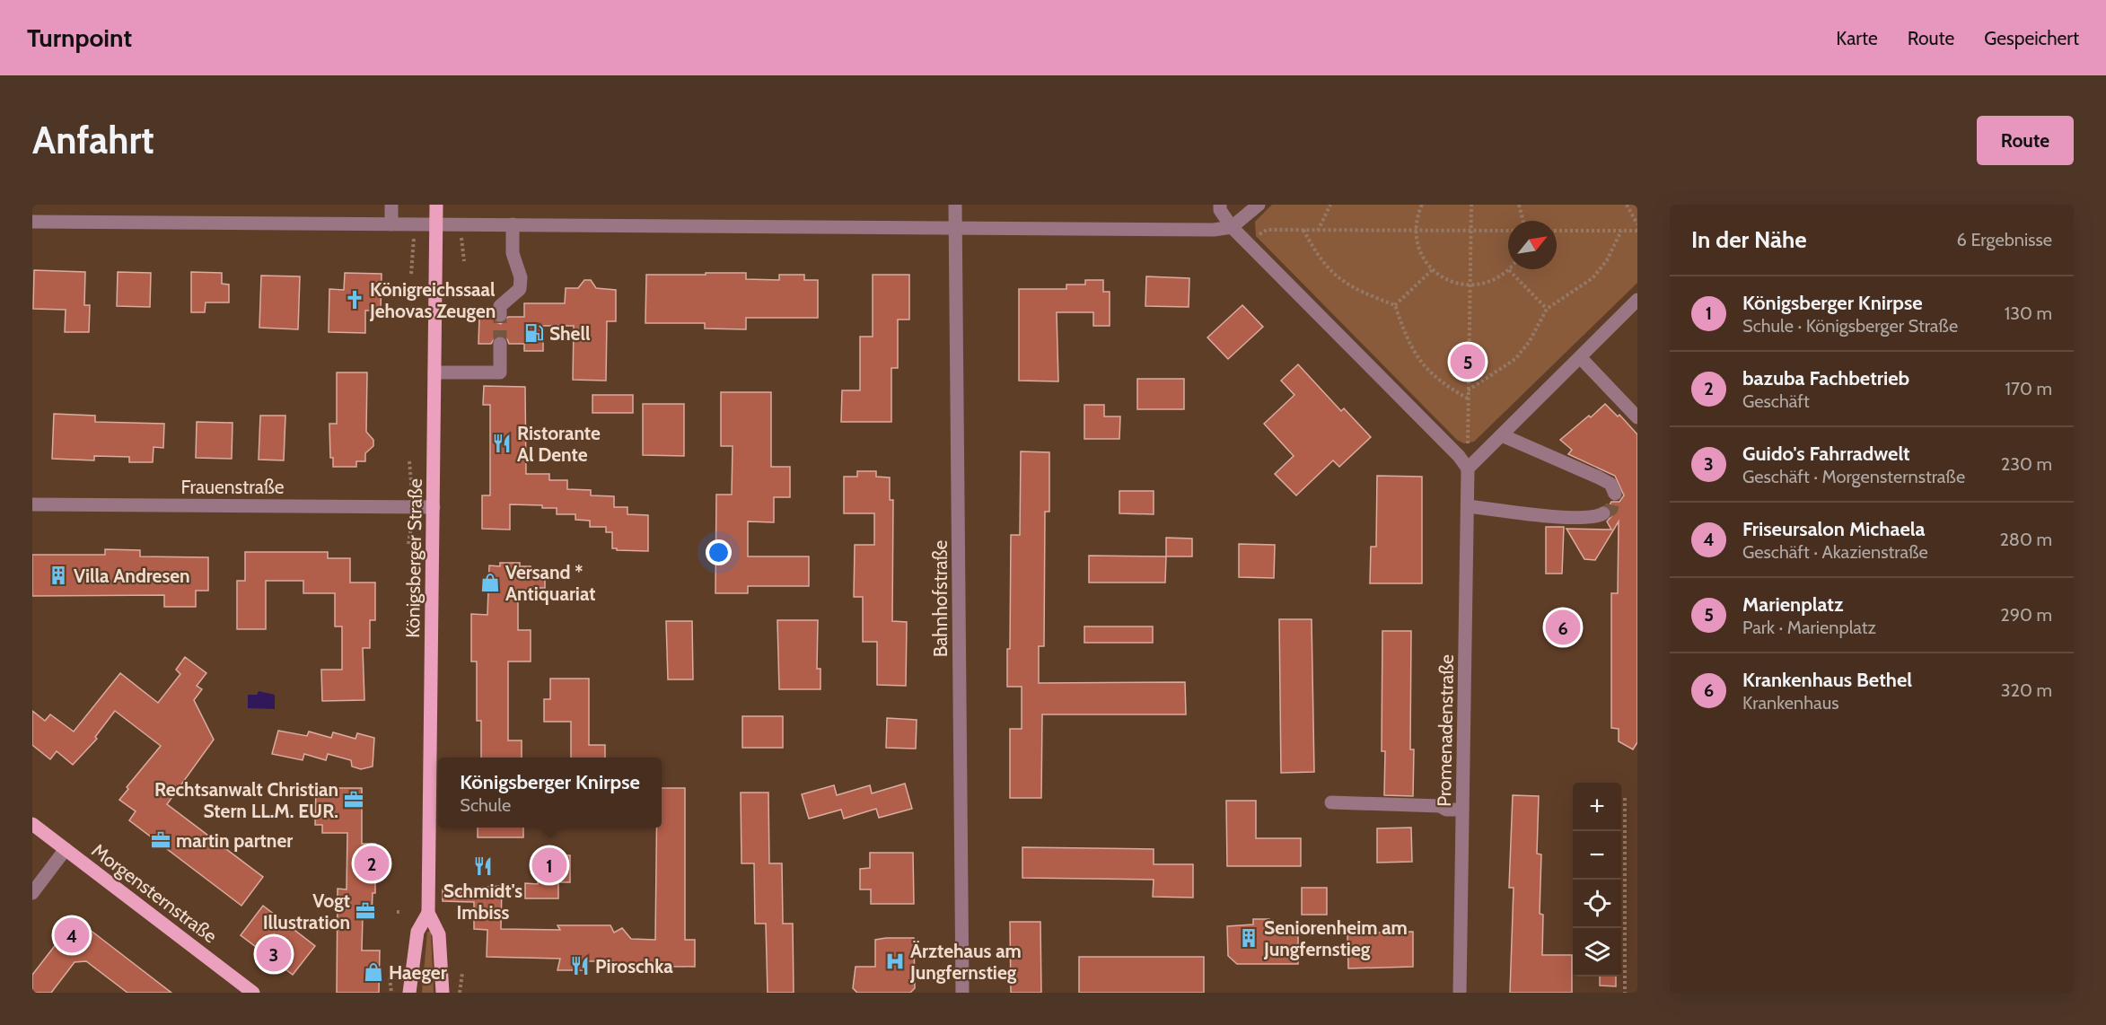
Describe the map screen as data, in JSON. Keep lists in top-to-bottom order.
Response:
{
  "streets": {
    "main road": ["Königsberger Straße", "Morgensternstraße"],
    "street": ["Frauenstraße", "Bahnhofstraße", "Promenadenstraße"]
  },
  "crossings": [
    ["Frauenstraße", "Königsberger Straße"]
  ],
  "places": {
    "church": ["Königreichssaal Jehovas Zeugen"],
    "fuel station": ["Shell"],
    "restaurant": ["Ristorante Al Dente", "Schmidt's Imbiss", "Piroschka"],
    "building": ["Villa Andresen", "Seniorenheim am Jungfernstieg"],
    "shop": ["Versand * Antiquariat", "Haeger"],
    "office": ["Rechtsanwalt Christian Stern LL.M. EUR.", "martin partner", "Vogt Illustration"],
    "hospital": ["Ärztehaus am Jungfernstieg"]
  },
  "north": "top right",
  "page": {
    "header": "Turnpoint",
    "nav": ["Karte", "Route", "Gespeichert"],
    "buttons": "Route",
    "title": "Anfahrt",
    "heading": ["In der Nähe", "6 Ergebnisse"],
    "list": [
      {
        "mark": "1",
        "name": "Königsberger Knirpse",
        "note": "Schule · Königsberger Straße",
        "value": "130 m"
      },
      {
        "mark": "2",
        "name": "bazuba Fachbetrieb",
        "note": "Geschäft",
        "value": "170 m"
      },
      {
        "mark": "3",
        "name": "Guido's Fahrradwelt",
        "note": "Geschäft · Morgensternstraße",
        "value": "230 m"
      },
      {
        "mark": "4",
        "name": "Friseursalon Michaela",
        "note": "Geschäft · Akazienstraße",
        "value": "280 m"
      },
      {
        "mark": "5",
        "name": "Marienplatz",
        "note": "Park · Marienplatz",
        "value": "290 m"
      },
      {
        "mark": "6",
        "name": "Krankenhaus Bethel",
        "note": "Krankenhaus",
        "value": "320 m"
      }
    ],
    "pins": [
      "5",
      "6",
      "2",
      "1",
      "4",
      "3"
    ],
    "popup": ["Königsberger Knirpse", "Schule"],
    "map_buttons": ["+", "−"]
  }
}
